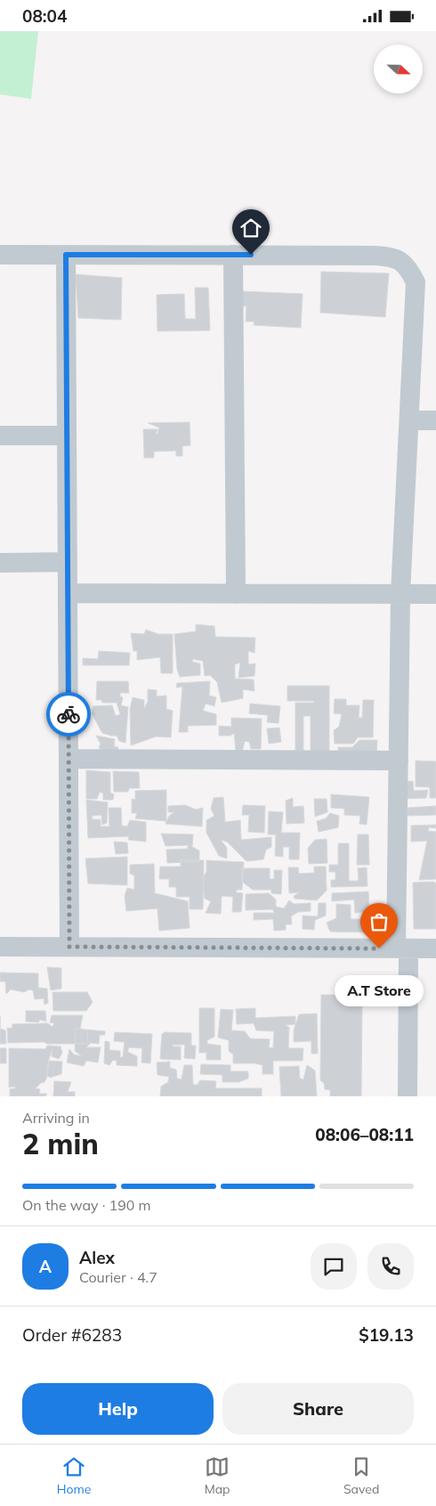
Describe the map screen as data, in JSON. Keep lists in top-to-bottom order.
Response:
{
  "places": ["A.T Store"],
  "north": "right",
  "page": {
    "status": "08:04",
    "bubble": "A.T Store",
    "heading": ["2 min", "Arriving in", "08:06–08:11"],
    "panel": [
      "Alex",
      "Courier · 4.7",
      "Order #6283",
      "$19.13"
    ],
    "bar": "On the way · 190 m",
    "round": "A",
    "buttons": ["Help", "Share"],
    "tabs": ["Home", "Map", "Saved"]
  }
}
